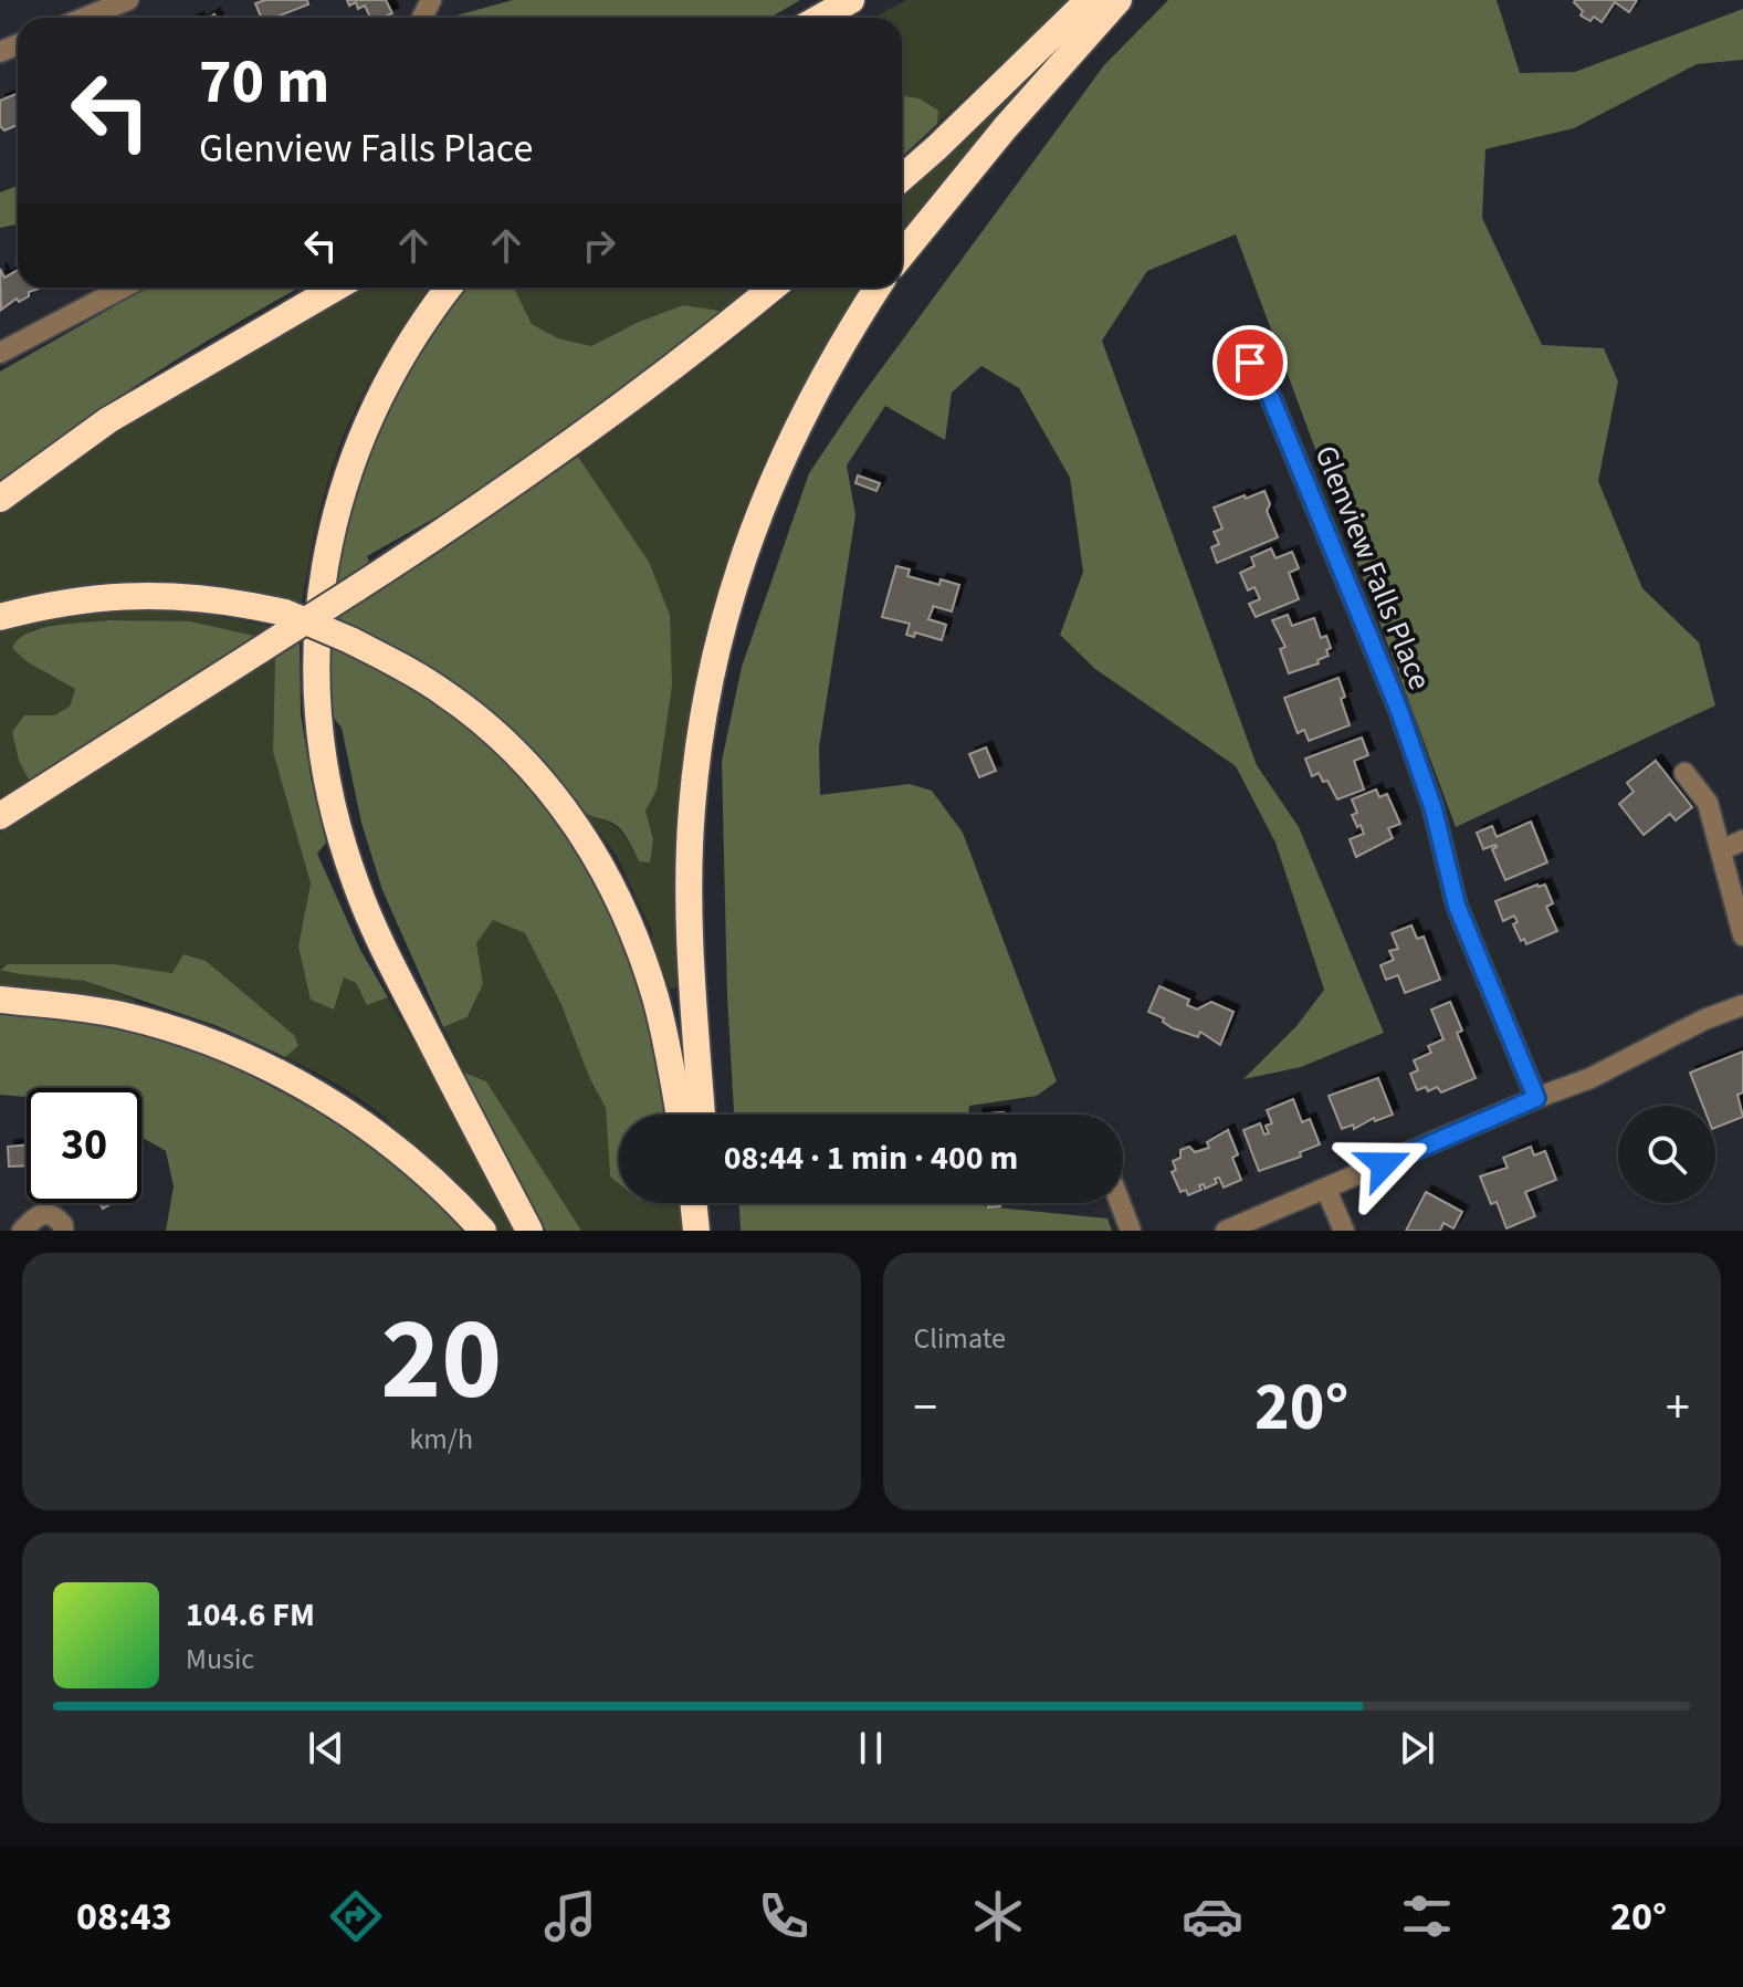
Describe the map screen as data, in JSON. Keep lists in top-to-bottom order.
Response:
{
  "streets": {
    "street": ["Glenview Falls Place"]
  },
  "page": {
    "turn": ["70 m", "Glenview Falls Place"],
    "limit": "30",
    "trip": "08:44 · 1 min · 400 m",
    "tile": [
      ["20", "km/h"],
      "Climate"
    ],
    "heat": ["−", "20°", "+"],
    "song": ["104.6 FM", "Music"],
    "tabs": ["08:43", "20°"]
  }
}
